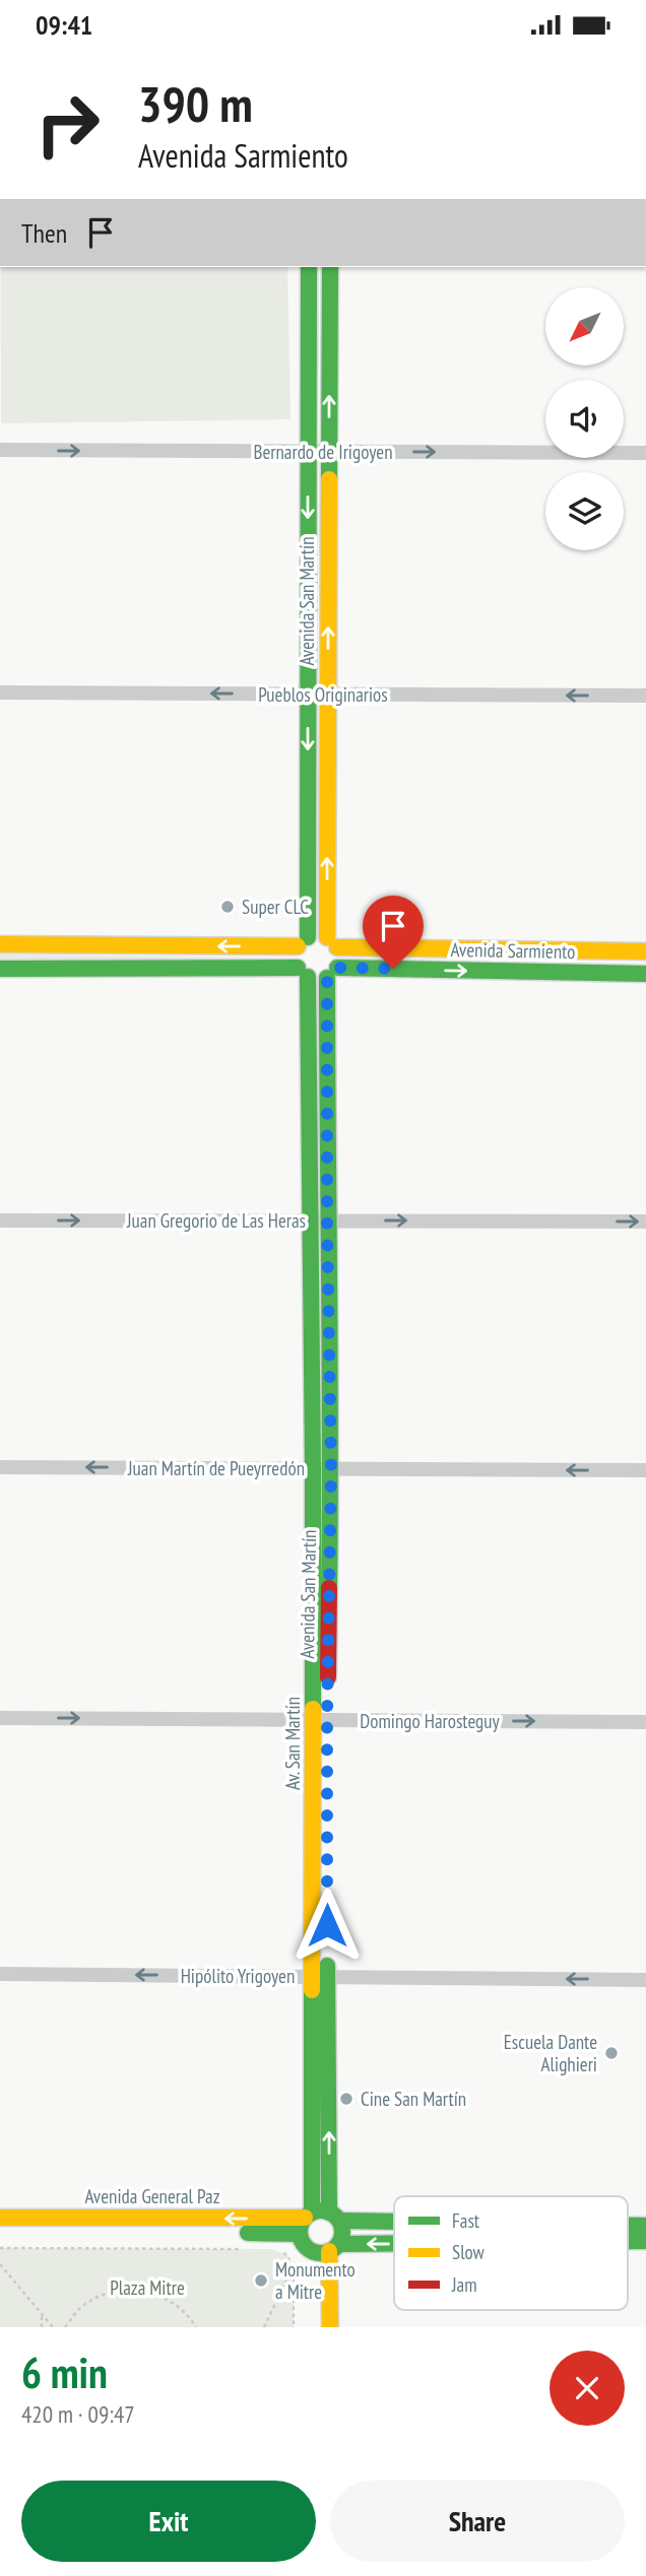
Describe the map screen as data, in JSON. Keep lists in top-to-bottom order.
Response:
{
  "streets": {
    "main road": [
      "Avenida San Martín",
      "Avenida Sarmiento",
      "Av. San Martín",
      "Avenida General Paz"
    ],
    "street": [
      "Bernardo de Irigoyen",
      "Pueblos Originarios",
      "Juan Gregorio de Las Heras",
      "Juan Martín de Pueyrredón",
      "Domingo Harosteguy",
      "Hipólito Yrigoyen"
    ]
  },
  "crossings": [
    ["Bernardo de Irigoyen", "Avenida San Martín"],
    ["Avenida San Martín", "Pueblos Originarios"],
    ["Avenida San Martín", "Avenida Sarmiento"],
    ["Avenida San Martín", "Juan Gregorio de Las Heras"],
    ["Avenida San Martín", "Juan Martín de Pueyrredón"],
    ["Avenida San Martín", "Domingo Harosteguy"],
    ["Avenida San Martín", "Av. San Martín"],
    ["Avenida San Martín", "Hipólito Yrigoyen"],
    ["Avenida San Martín", "Avenida General Paz"],
    ["Juan Martín de Pueyrredón", "Av. San Martín"],
    ["Domingo Harosteguy", "Av. San Martín"]
  ],
  "one_way": [
    "Bernardo de Irigoyen",
    "Pueblos Originarios",
    "Juan Gregorio de Las Heras",
    "Juan Martín de Pueyrredón",
    "Domingo Harosteguy",
    "Hipólito Yrigoyen"
  ],
  "parks": ["Plaza Mitre"],
  "places": [
    "Super CLC",
    "Escuela Dante Alighieri",
    "Cine San Martín",
    "Monumento a Mitre"
  ],
  "legend": ["Fast", "Slow", "Jam"],
  "north": "bottom left",
  "page": {
    "status": "09:41",
    "turn": ["390 m", "Avenida Sarmiento"],
    "then": "Then",
    "heading": ["6 min", "420 m · 09:47"],
    "buttons": ["Exit", "Share"]
  }
}
